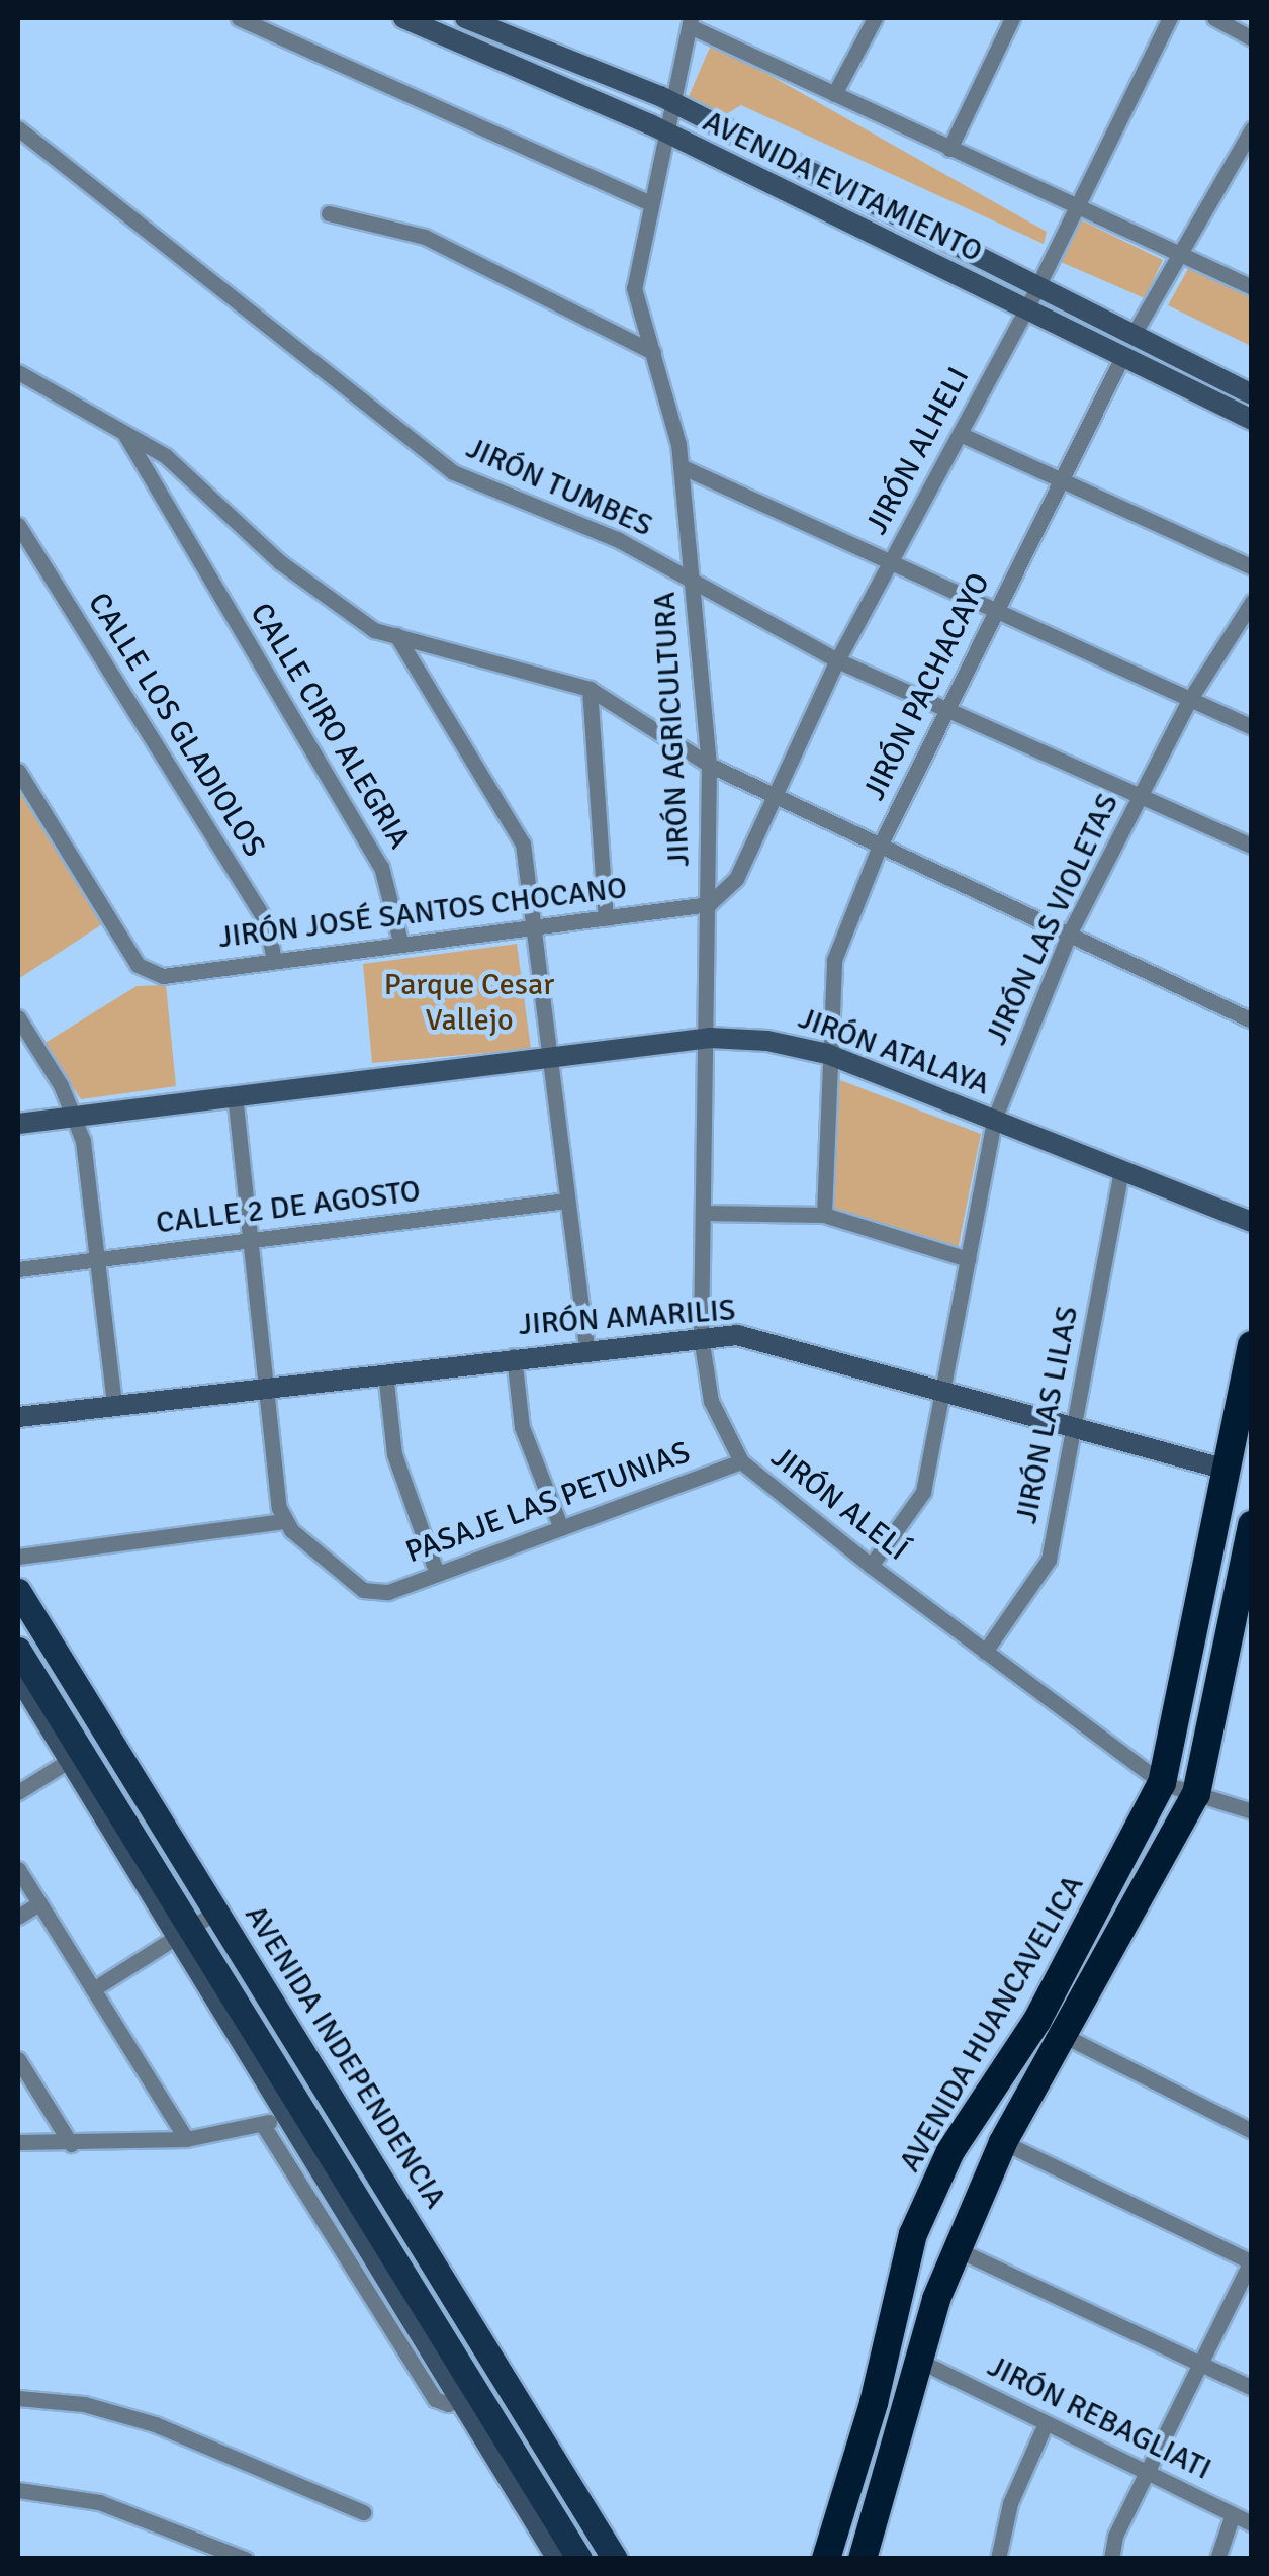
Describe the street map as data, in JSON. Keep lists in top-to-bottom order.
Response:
{
  "streets": {
    "highway": ["AVENIDA HUANCAVELICA"],
    "main road": ["AVENIDA INDEPENDENCIA"],
    "street": [
      "AVENIDA EVITAMIENTO",
      "JIRÓN ALHELI",
      "JIRÓN TUMBES",
      "JIRÓN PACHACAYO",
      "CALLE LOS GLADIOLOS",
      "CALLE CIRO ALEGRIA",
      "JIRÓN AGRICULTURA",
      "JIRÓN JOSÉ SANTOS CHOCANO",
      "JIRÓN LAS VIOLETAS",
      "JIRÓN ATALAYA",
      "CALLE 2 DE AGOSTO",
      "JIRÓN AMARILIS",
      "JIRÓN LAS LILAS",
      "PASAJE LAS PETUNIAS",
      "JIRÓN ALELÍ",
      "JIRÓN REBAGLIATI"
    ]
  },
  "crossings": [
    ["AVENIDA EVITAMIENTO", "JIRÓN ALHELI"],
    ["AVENIDA EVITAMIENTO", "JIRÓN PACHACAYO"],
    ["AVENIDA EVITAMIENTO", "JIRÓN AGRICULTURA"],
    ["JIRÓN ALHELI", "JIRÓN TUMBES"],
    ["JIRÓN ALHELI", "JIRÓN AGRICULTURA"],
    ["JIRÓN ALHELI", "JIRÓN JOSÉ SANTOS CHOCANO"],
    ["JIRÓN ALHELI", "JIRÓN ALELÍ"],
    ["JIRÓN TUMBES", "JIRÓN PACHACAYO"],
    ["JIRÓN TUMBES", "JIRÓN AGRICULTURA"],
    ["JIRÓN TUMBES", "JIRÓN LAS VIOLETAS"],
    ["JIRÓN PACHACAYO", "JIRÓN ATALAYA"],
    ["CALLE LOS GLADIOLOS", "JIRÓN JOSÉ SANTOS CHOCANO"],
    ["CALLE CIRO ALEGRIA", "JIRÓN JOSÉ SANTOS CHOCANO"],
    ["JIRÓN AGRICULTURA", "JIRÓN JOSÉ SANTOS CHOCANO"],
    ["JIRÓN AGRICULTURA", "JIRÓN ALELÍ"],
    ["JIRÓN JOSÉ SANTOS CHOCANO", "JIRÓN ALELÍ"],
    ["JIRÓN LAS VIOLETAS", "JIRÓN ATALAYA"],
    ["JIRÓN LAS VIOLETAS", "JIRÓN AMARILIS"],
    ["JIRÓN LAS VIOLETAS", "JIRÓN ALELÍ"],
    ["JIRÓN ATALAYA", "JIRÓN LAS LILAS"],
    ["JIRÓN ATALAYA", "JIRÓN ALELÍ"],
    ["JIRÓN AMARILIS", "JIRÓN LAS LILAS"],
    ["JIRÓN AMARILIS", "JIRÓN ALELÍ"],
    ["JIRÓN AMARILIS", "AVENIDA HUANCAVELICA"],
    ["JIRÓN LAS LILAS", "JIRÓN ALELÍ"],
    ["PASAJE LAS PETUNIAS", "JIRÓN ALELÍ"],
    ["JIRÓN ALELÍ", "AVENIDA HUANCAVELICA"]
  ],
  "parks": ["Parque Cesar Vallejo"]
}
